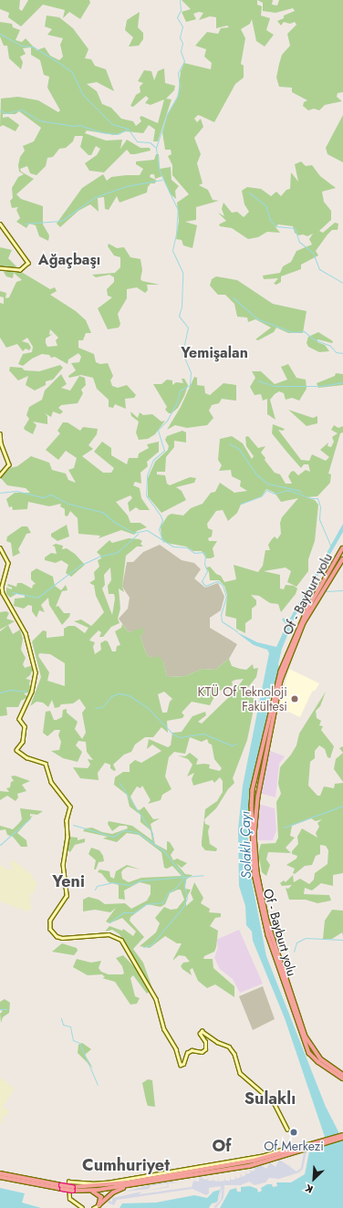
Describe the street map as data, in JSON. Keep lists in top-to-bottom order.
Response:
{
  "streets": {
    "highway": ["Of - Bayburt yolu"]
  },
  "districts": [
    "Ağaçbaşı",
    "Yemişalan",
    "Yeni",
    "Sulaklı",
    "Of",
    "Cumhuriyet"
  ],
  "water": ["Solaklı Çayı"],
  "places": ["KTÜ Of Teknoloji Fakültesi", "Of Merkezi"],
  "north": "bottom left"
}
